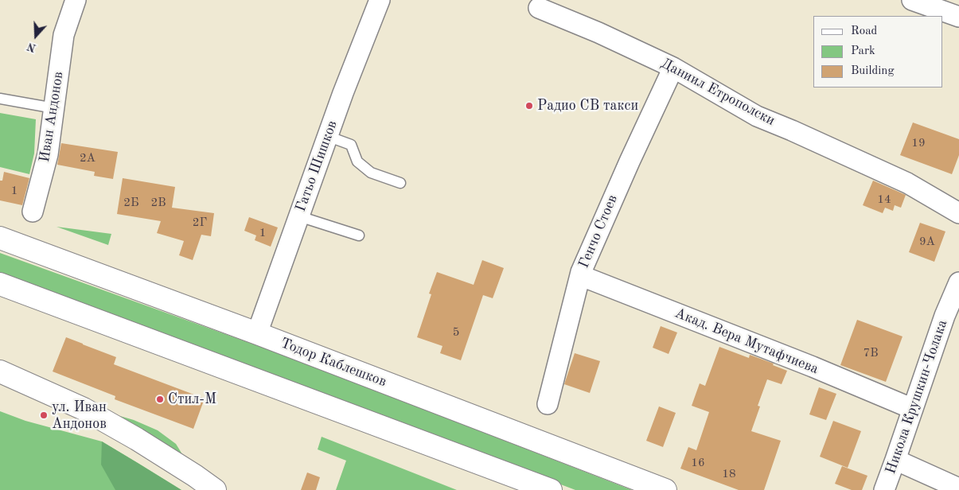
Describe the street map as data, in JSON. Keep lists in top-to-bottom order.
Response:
{
  "streets": {
    "main road": ["Тодор Каблешков"],
    "street": [
      "Даниил Етрополски",
      "Иван Андонов",
      "Гатьо Шишков",
      "Генчо Стоев",
      "Акад. Вера Мутафчиева",
      "Никола Крушкин-Чолака"
    ]
  },
  "crossings": [
    ["Даниил Етрополски", "Генчо Стоев"],
    ["Гатьо Шишков", "Тодор Каблешков"],
    ["Генчо Стоев", "Акад. Вера Мутафчиева"],
    ["Акад. Вера Мутафчиева", "Никола Крушкин-Чолака"]
  ],
  "places": ["Радио СВ такси", "Стил-М", "ул. Иван Андонов"],
  "house_numbers": [
    "19",
    "2А",
    "1",
    "14",
    "2Б",
    "2В",
    "2Г",
    "1",
    "9А",
    "5",
    "7В",
    "16",
    "18"
  ],
  "legend": ["Road", "Park", "Building"],
  "north": "bottom"
}
